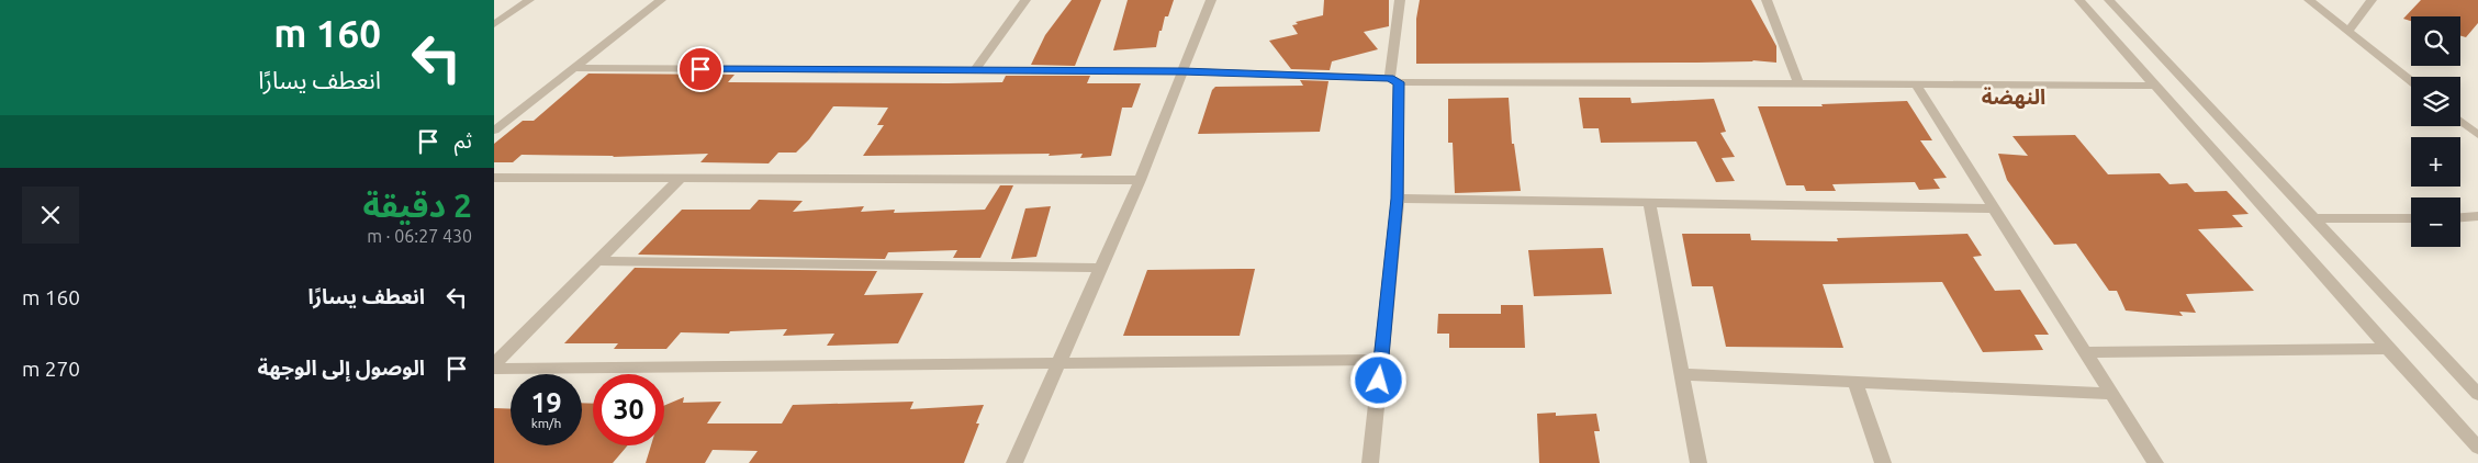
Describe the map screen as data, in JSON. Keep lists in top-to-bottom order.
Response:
{
  "districts": ["النهضة"],
  "page": {
    "turn": ["160 m", "انعطف يسارًا"],
    "map_buttons": ["+", "−"],
    "then": "ثم",
    "heading": ["2 دقيقة", "430 m · 06:27"],
    "list": [
      {
        "name": "انعطف يسارًا",
        "value": "160 m"
      },
      {
        "name": "الوصول إلى الوجهة",
        "value": "270 m"
      }
    ],
    "speed": "19 km/h",
    "limit": "30"
  }
}
